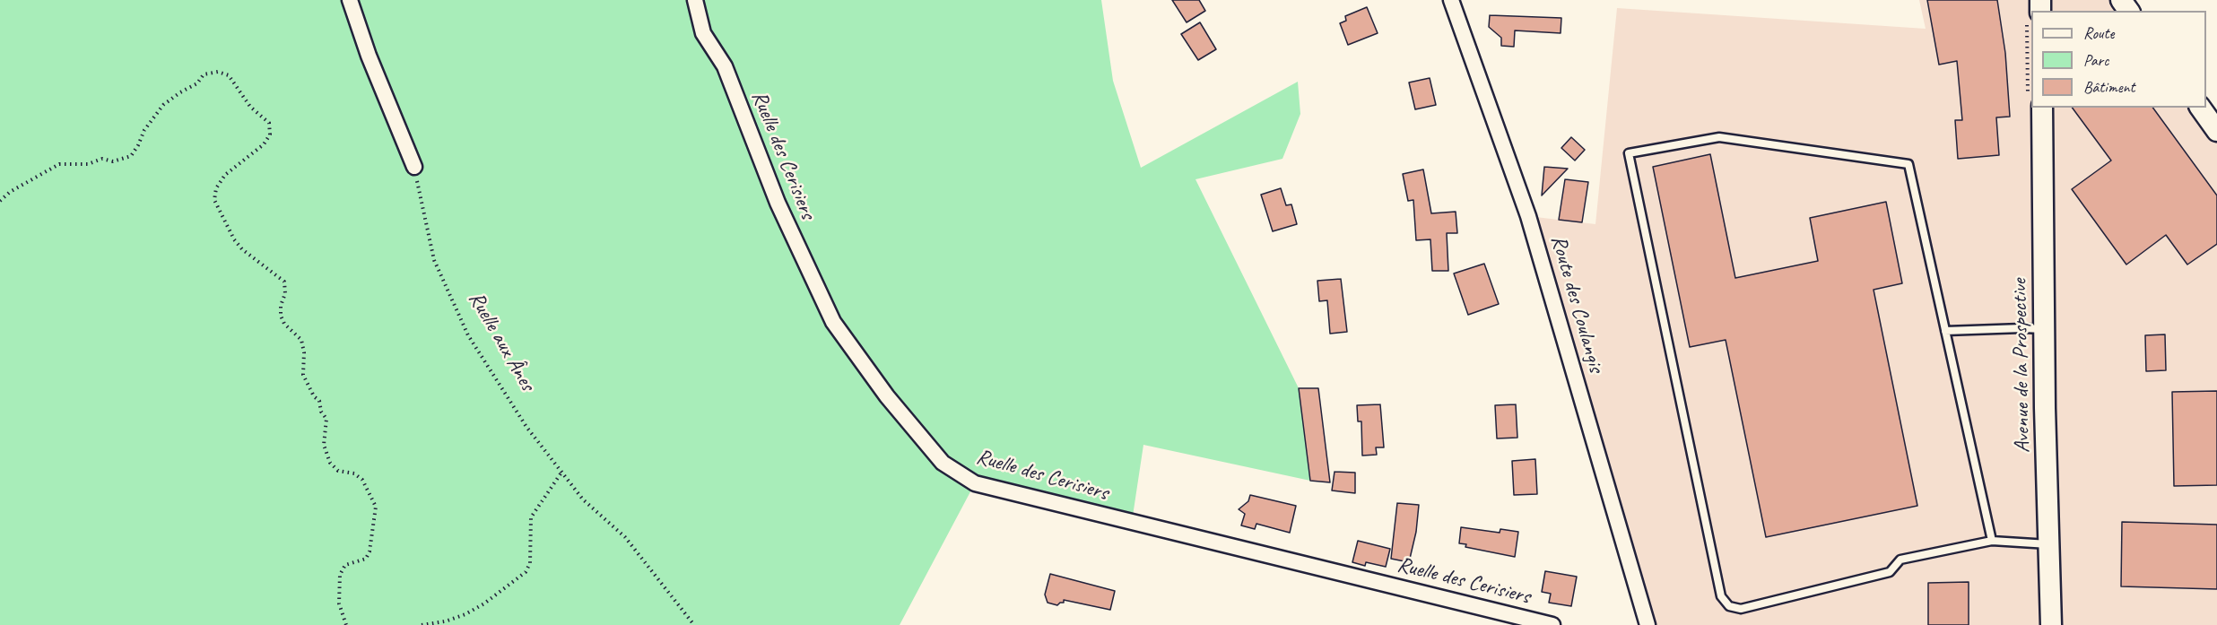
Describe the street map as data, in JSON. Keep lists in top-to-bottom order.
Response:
{
  "streets": {
    "main road": ["Avenue de la Prospective"],
    "street": ["Ruelle des Cerisiers", "Route des Coulangis"],
    "path": ["Ruelle aux Ânes"]
  },
  "legend": ["Route", "Parc", "Bâtiment"]
}
